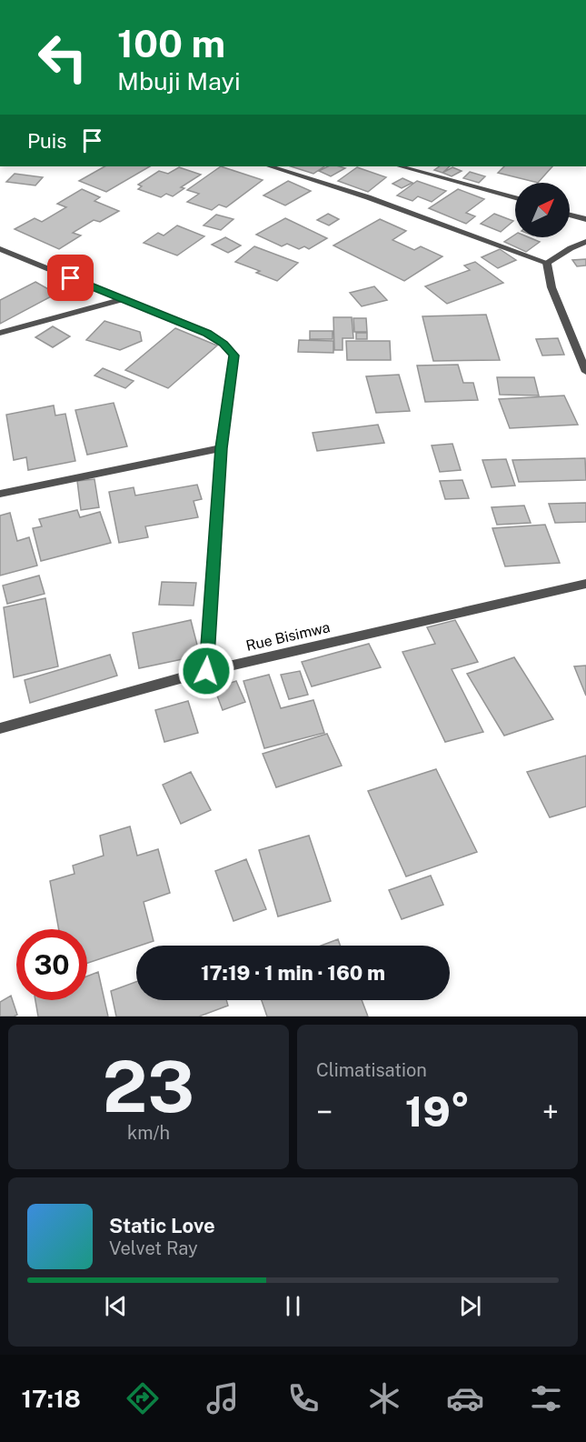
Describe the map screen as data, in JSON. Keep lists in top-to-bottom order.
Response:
{
  "streets": {
    "street": ["Rue Bisimwa"]
  },
  "north": "top right",
  "page": {
    "turn": ["100 m", "Mbuji Mayi"],
    "then": "Puis",
    "limit": "30",
    "trip": "17:19 · 1 min · 160 m",
    "tile": [
      ["23", "km/h"],
      "Climatisation"
    ],
    "heat": ["−", "19°", "+"],
    "song": ["Static Love", "Velvet Ray"],
    "tabs": "17:18"
  }
}
